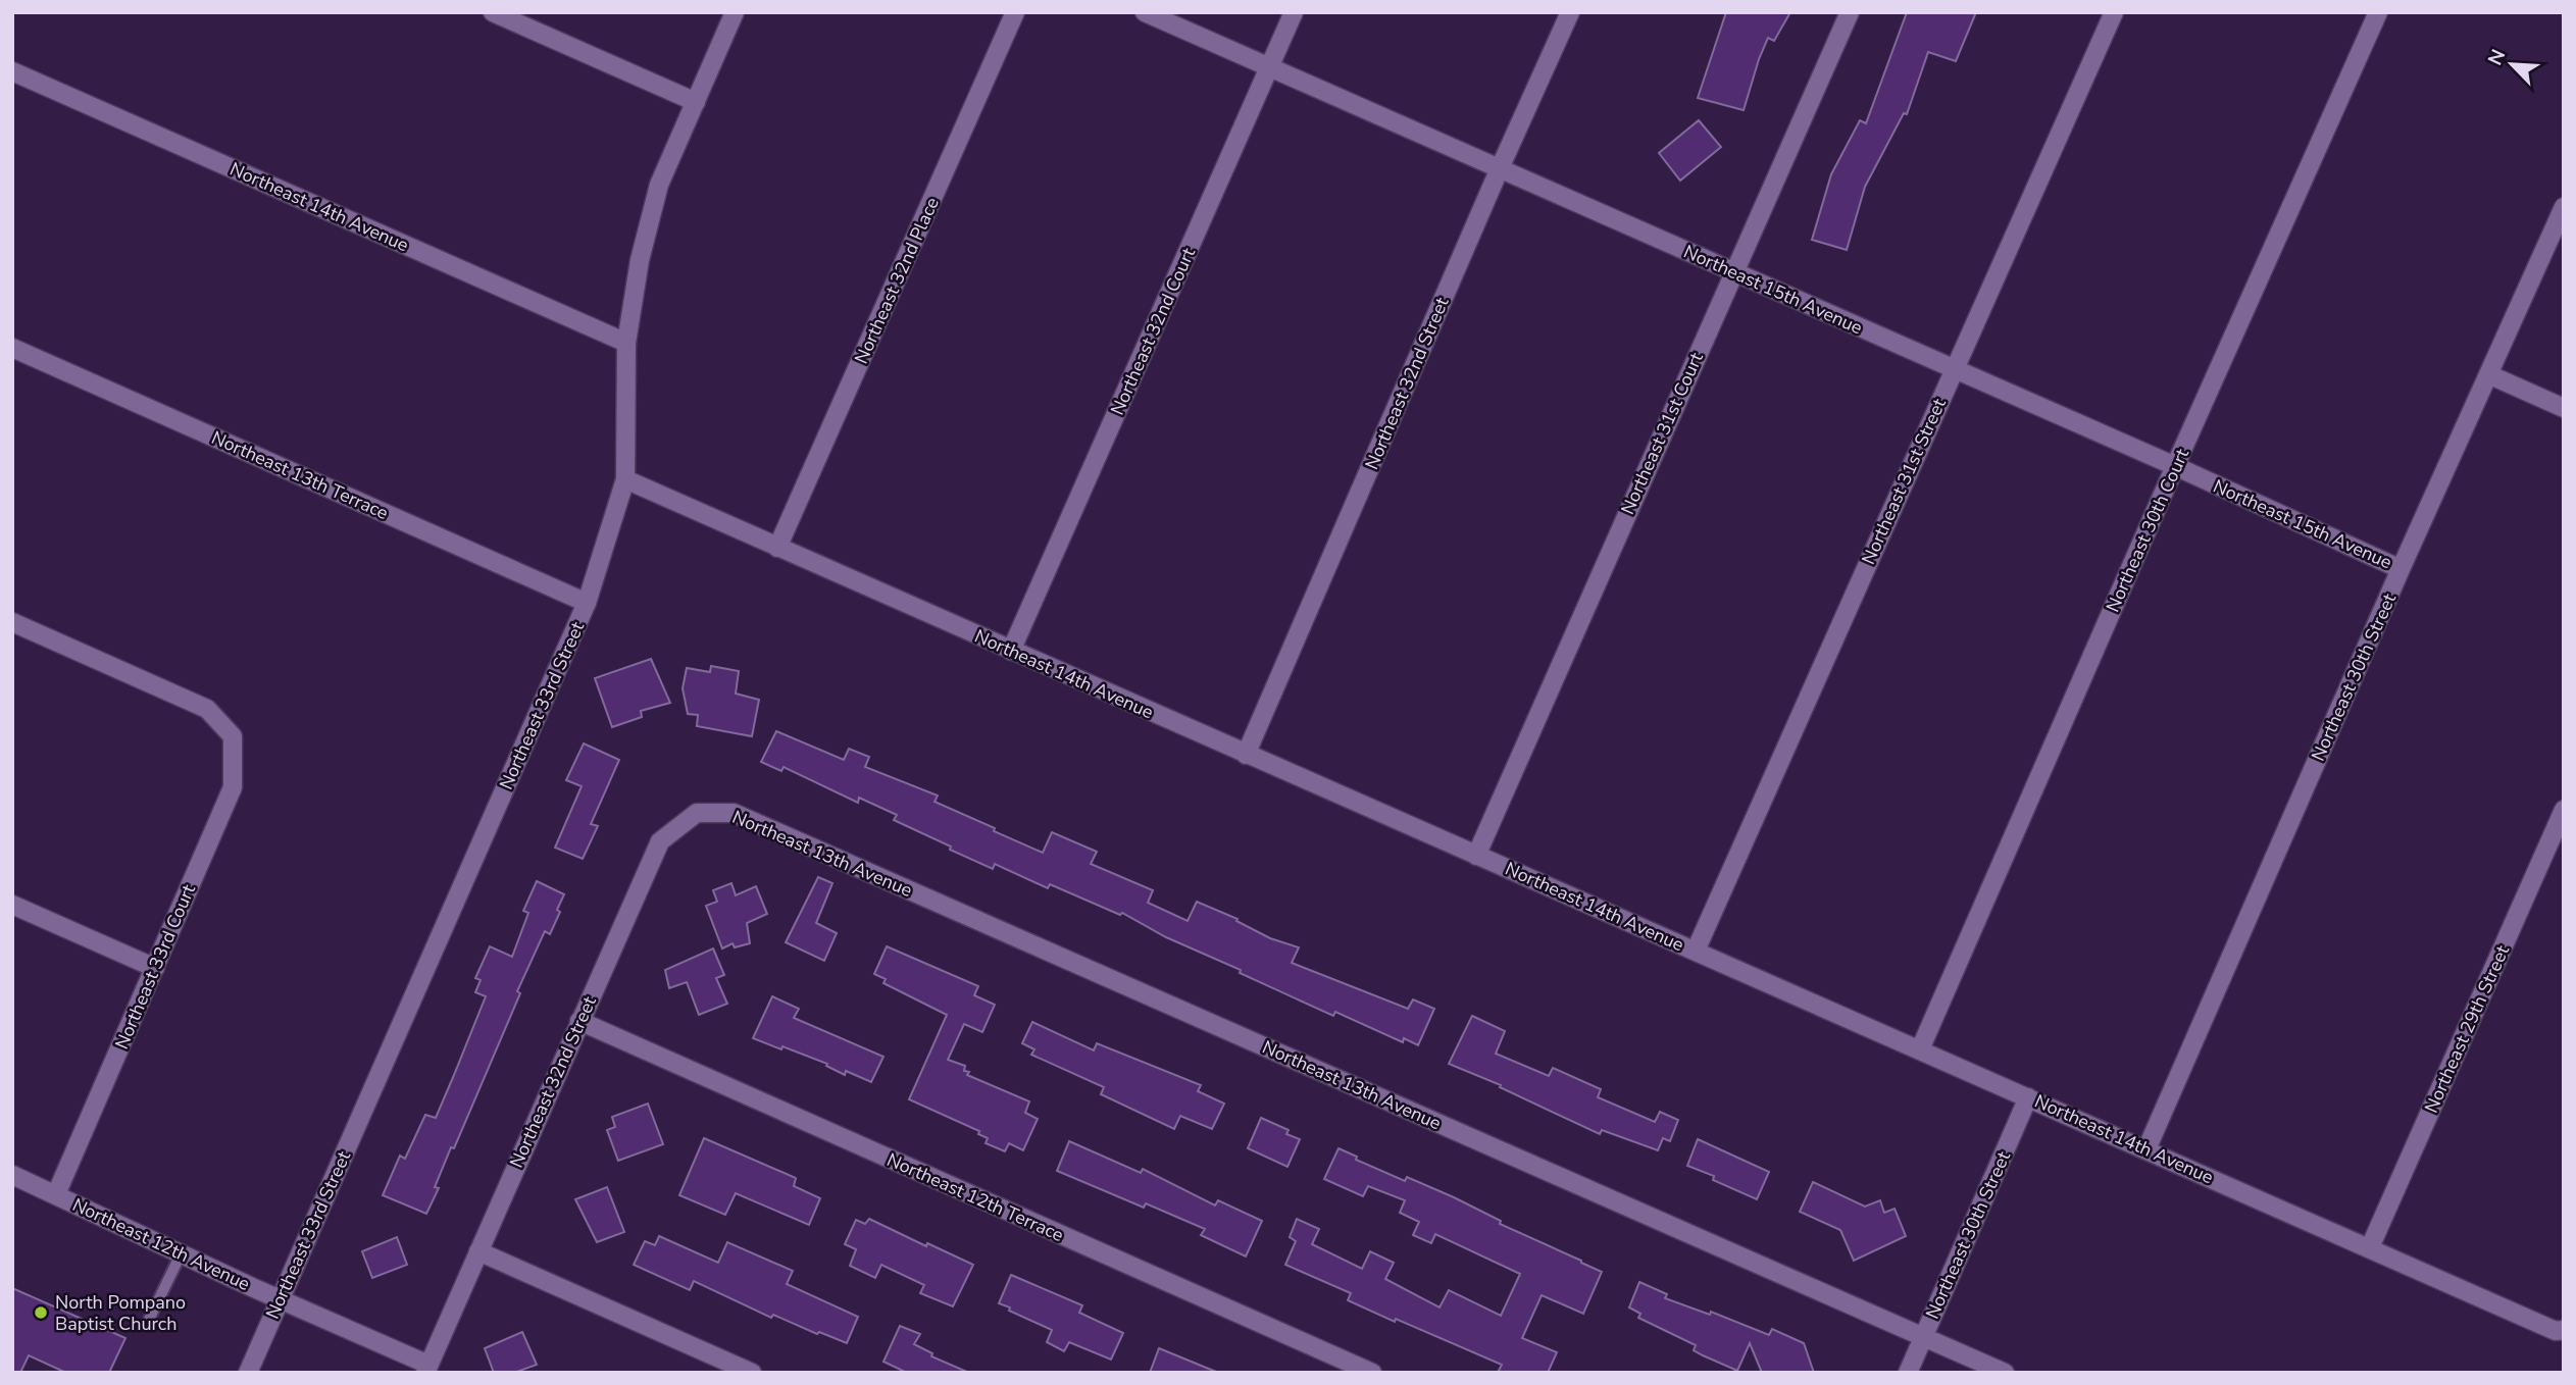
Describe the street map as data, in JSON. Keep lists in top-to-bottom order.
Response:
{
  "streets": {
    "street": [
      "Northeast 14th Avenue",
      "Northeast 32nd Place",
      "Northeast 15th Avenue",
      "Northeast 32nd Court",
      "Northeast 32nd Street",
      "Northeast 31st Court",
      "Northeast 13th Terrace",
      "Northeast 31st Street",
      "Northeast 30th Court",
      "Northeast 30th Street",
      "Northeast 33rd Street",
      "Northeast 13th Avenue",
      "Northeast 33rd Court",
      "Northeast 29th Street",
      "Northeast 12th Terrace",
      "Northeast 12th Avenue"
    ]
  },
  "crossings": [
    ["Northeast 14th Avenue", "Northeast 32nd Place"],
    ["Northeast 14th Avenue", "Northeast 32nd Court"],
    ["Northeast 14th Avenue", "Northeast 32nd Street"],
    ["Northeast 14th Avenue", "Northeast 31st Court"],
    ["Northeast 14th Avenue", "Northeast 31st Street"],
    ["Northeast 14th Avenue", "Northeast 30th Court"],
    ["Northeast 14th Avenue", "Northeast 30th Street"],
    ["Northeast 14th Avenue", "Northeast 33rd Street"],
    ["Northeast 14th Avenue", "Northeast 29th Street"],
    ["Northeast 15th Avenue", "Northeast 32nd Court"],
    ["Northeast 15th Avenue", "Northeast 32nd Street"],
    ["Northeast 15th Avenue", "Northeast 31st Court"],
    ["Northeast 15th Avenue", "Northeast 31st Street"],
    ["Northeast 15th Avenue", "Northeast 30th Court"],
    ["Northeast 15th Avenue", "Northeast 30th Street"],
    ["Northeast 32nd Street", "Northeast 13th Avenue"],
    ["Northeast 32nd Street", "Northeast 12th Terrace"],
    ["Northeast 32nd Street", "Northeast 12th Avenue"],
    ["Northeast 13th Terrace", "Northeast 33rd Street"],
    ["Northeast 30th Street", "Northeast 13th Avenue"],
    ["Northeast 33rd Street", "Northeast 12th Avenue"],
    ["Northeast 33rd Court", "Northeast 12th Avenue"]
  ],
  "places": ["North Pompano Baptist Church"],
  "north": "top left"
}
